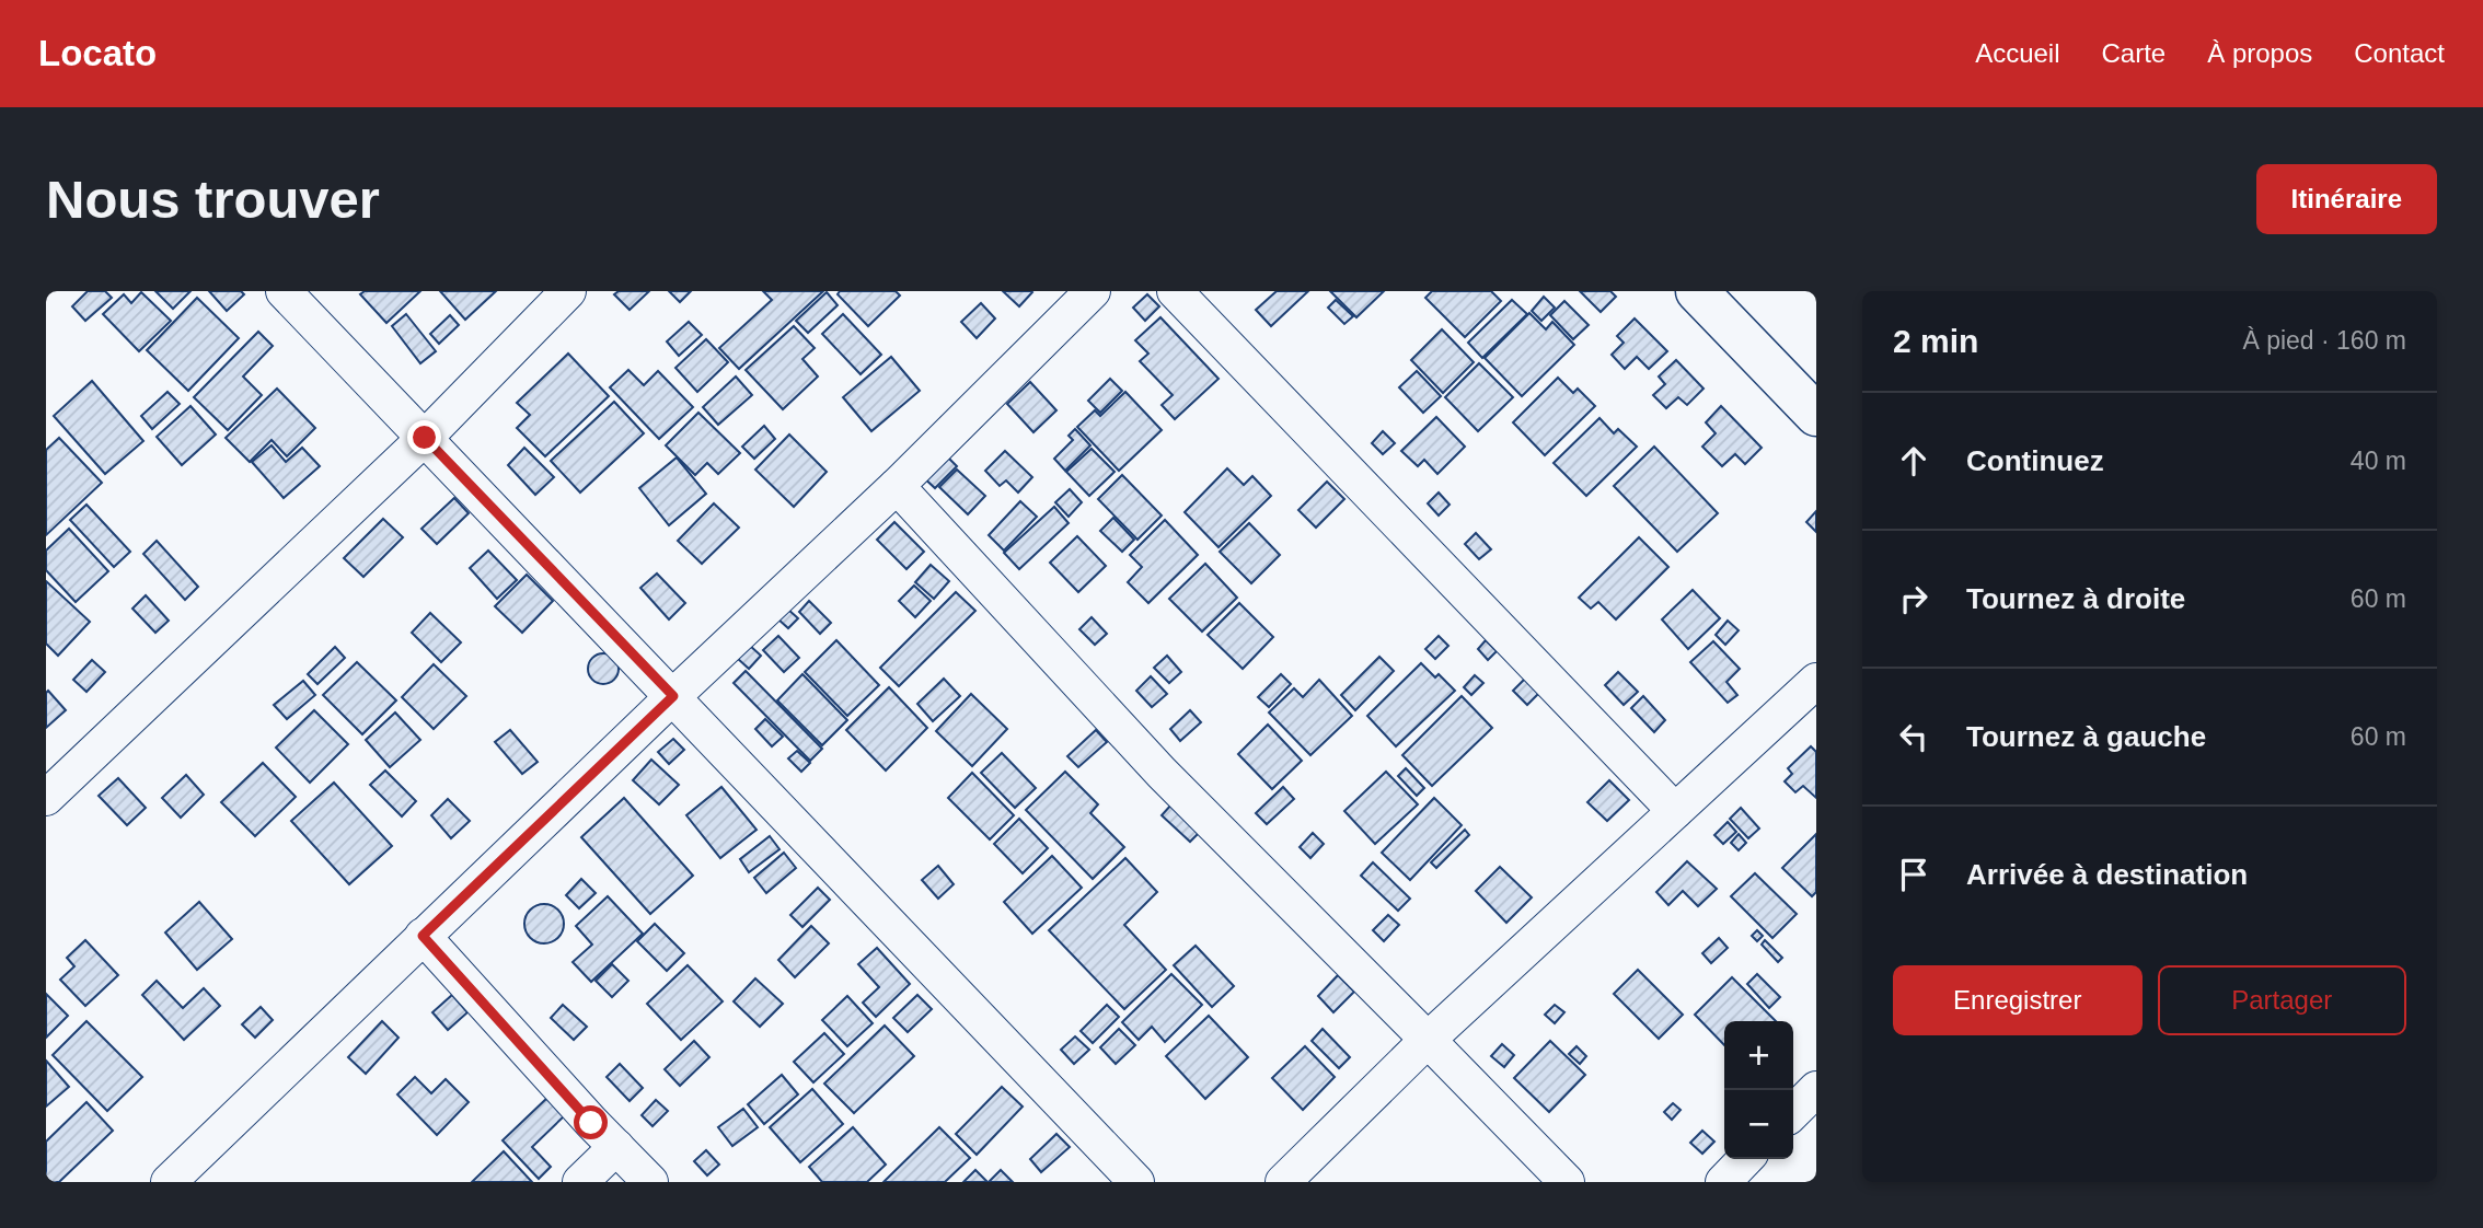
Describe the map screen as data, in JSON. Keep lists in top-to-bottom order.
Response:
{
  "page": {
    "header": "Locato",
    "nav": [
      "Accueil",
      "Carte",
      "À propos",
      "Contact"
    ],
    "buttons": [
      "Itinéraire",
      ["Enregistrer", "Partager"]
    ],
    "title": "Nous trouver",
    "heading": ["2 min", "À pied · 160 m"],
    "list": [
      ["Continuez", "40 m"],
      ["Tournez à droite", "60 m"],
      ["Tournez à gauche", "60 m"],
      "Arrivée à destination"
    ],
    "map_buttons": ["+", "−"]
  }
}
